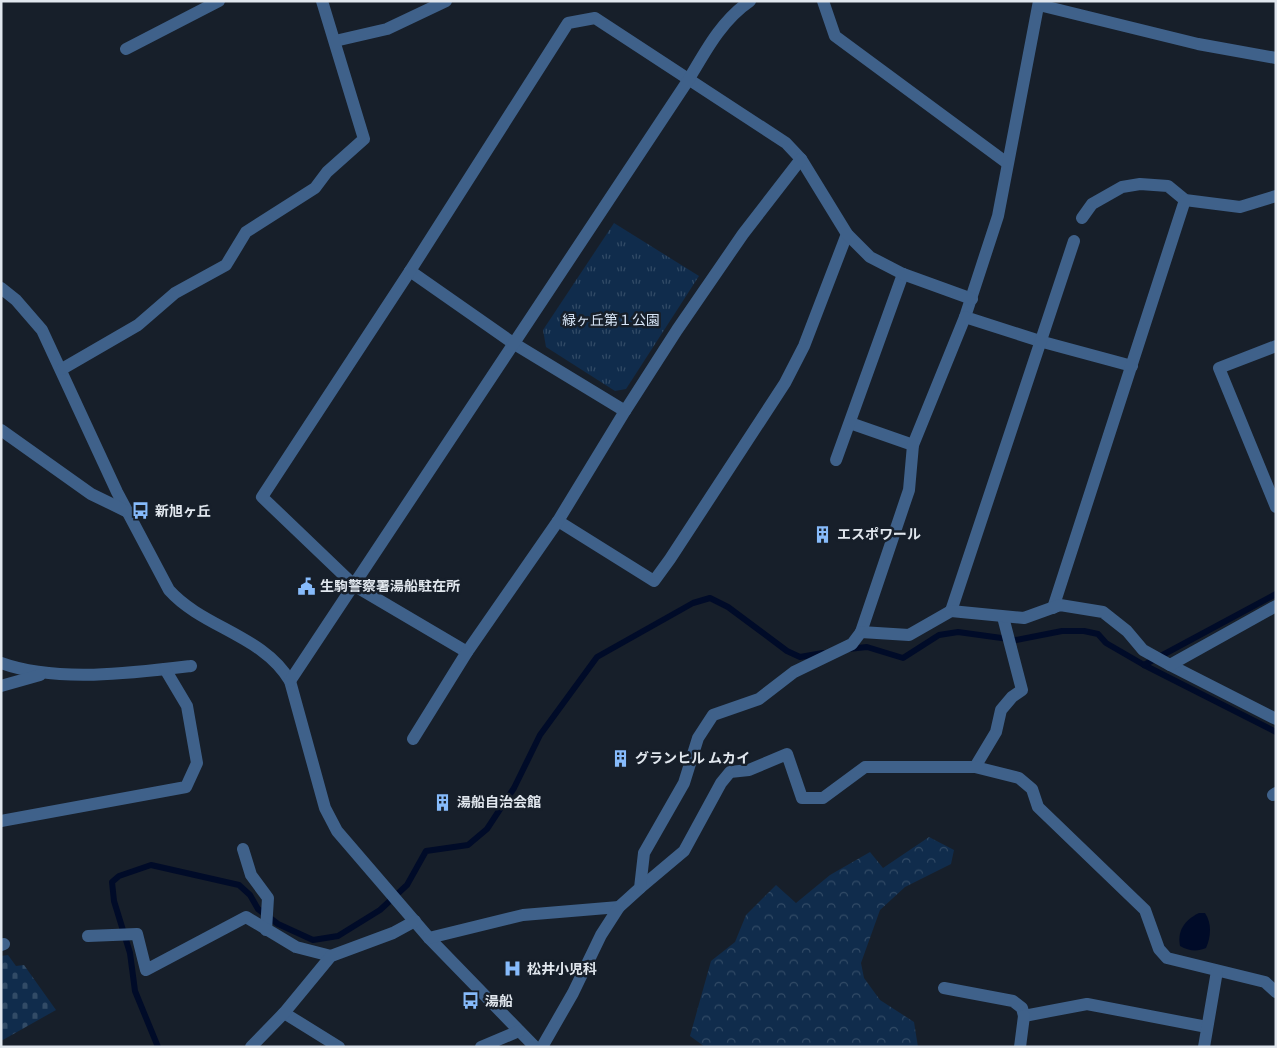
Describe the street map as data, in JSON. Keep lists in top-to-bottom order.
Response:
{
  "parks": ["緑ヶ丘第１公園"],
  "places": {
    "bus stop": ["新旭ヶ丘", "湯船"],
    "building": ["エスポワール", "グランヒル ムカイ", "湯船自治会館"],
    "public building": ["生駒警察署湯船駐在所"],
    "hospital": ["松井小児科"]
  }
}
